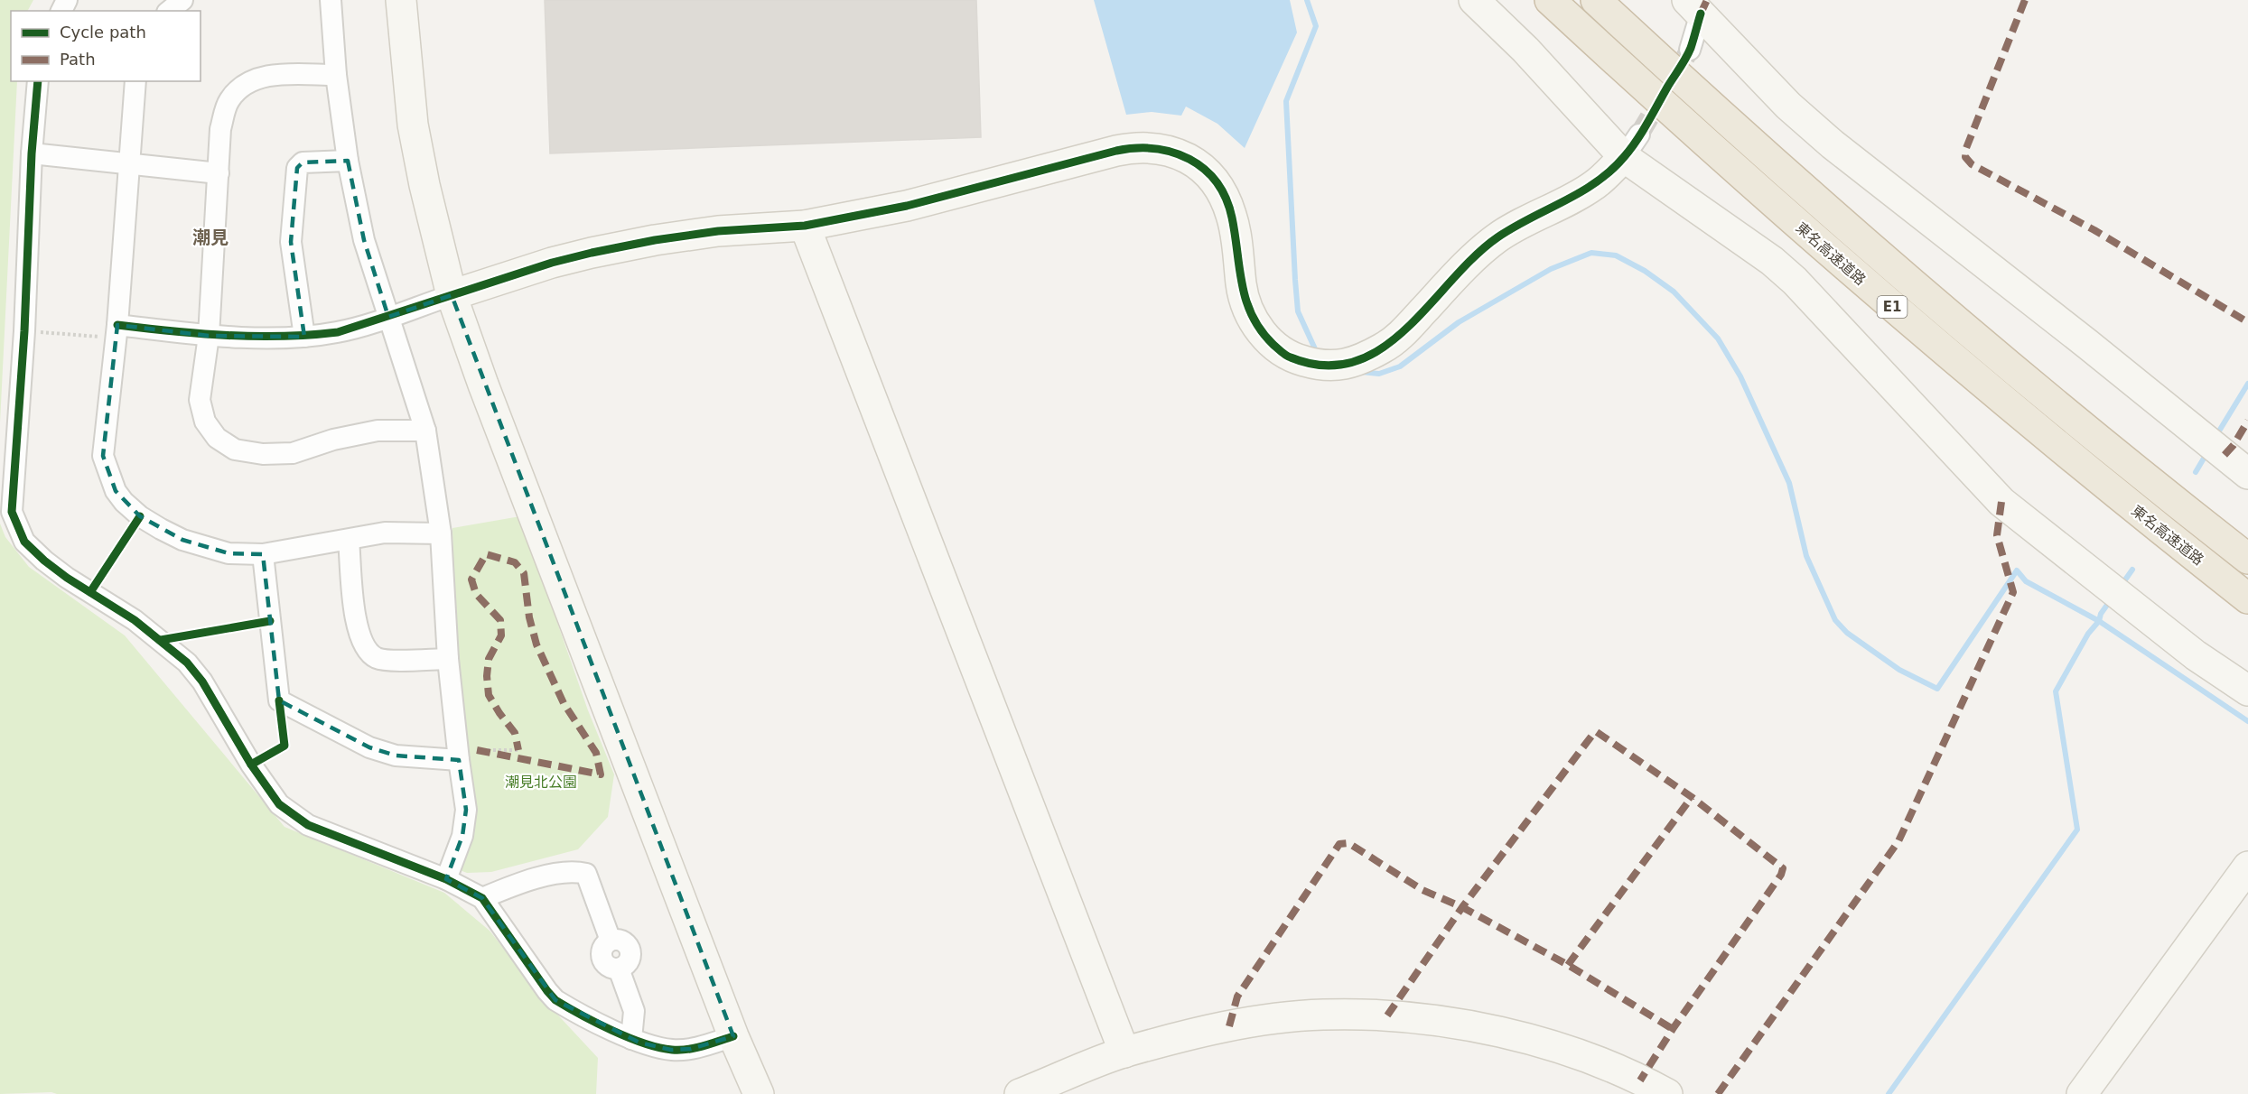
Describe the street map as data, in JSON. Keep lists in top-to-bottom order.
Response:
{
  "streets": {
    "highway": ["東名高速道路", "E1"]
  },
  "districts": ["潮見"],
  "parks": ["潮見北公園"],
  "legend": ["Cycle path", "Path"]
}
